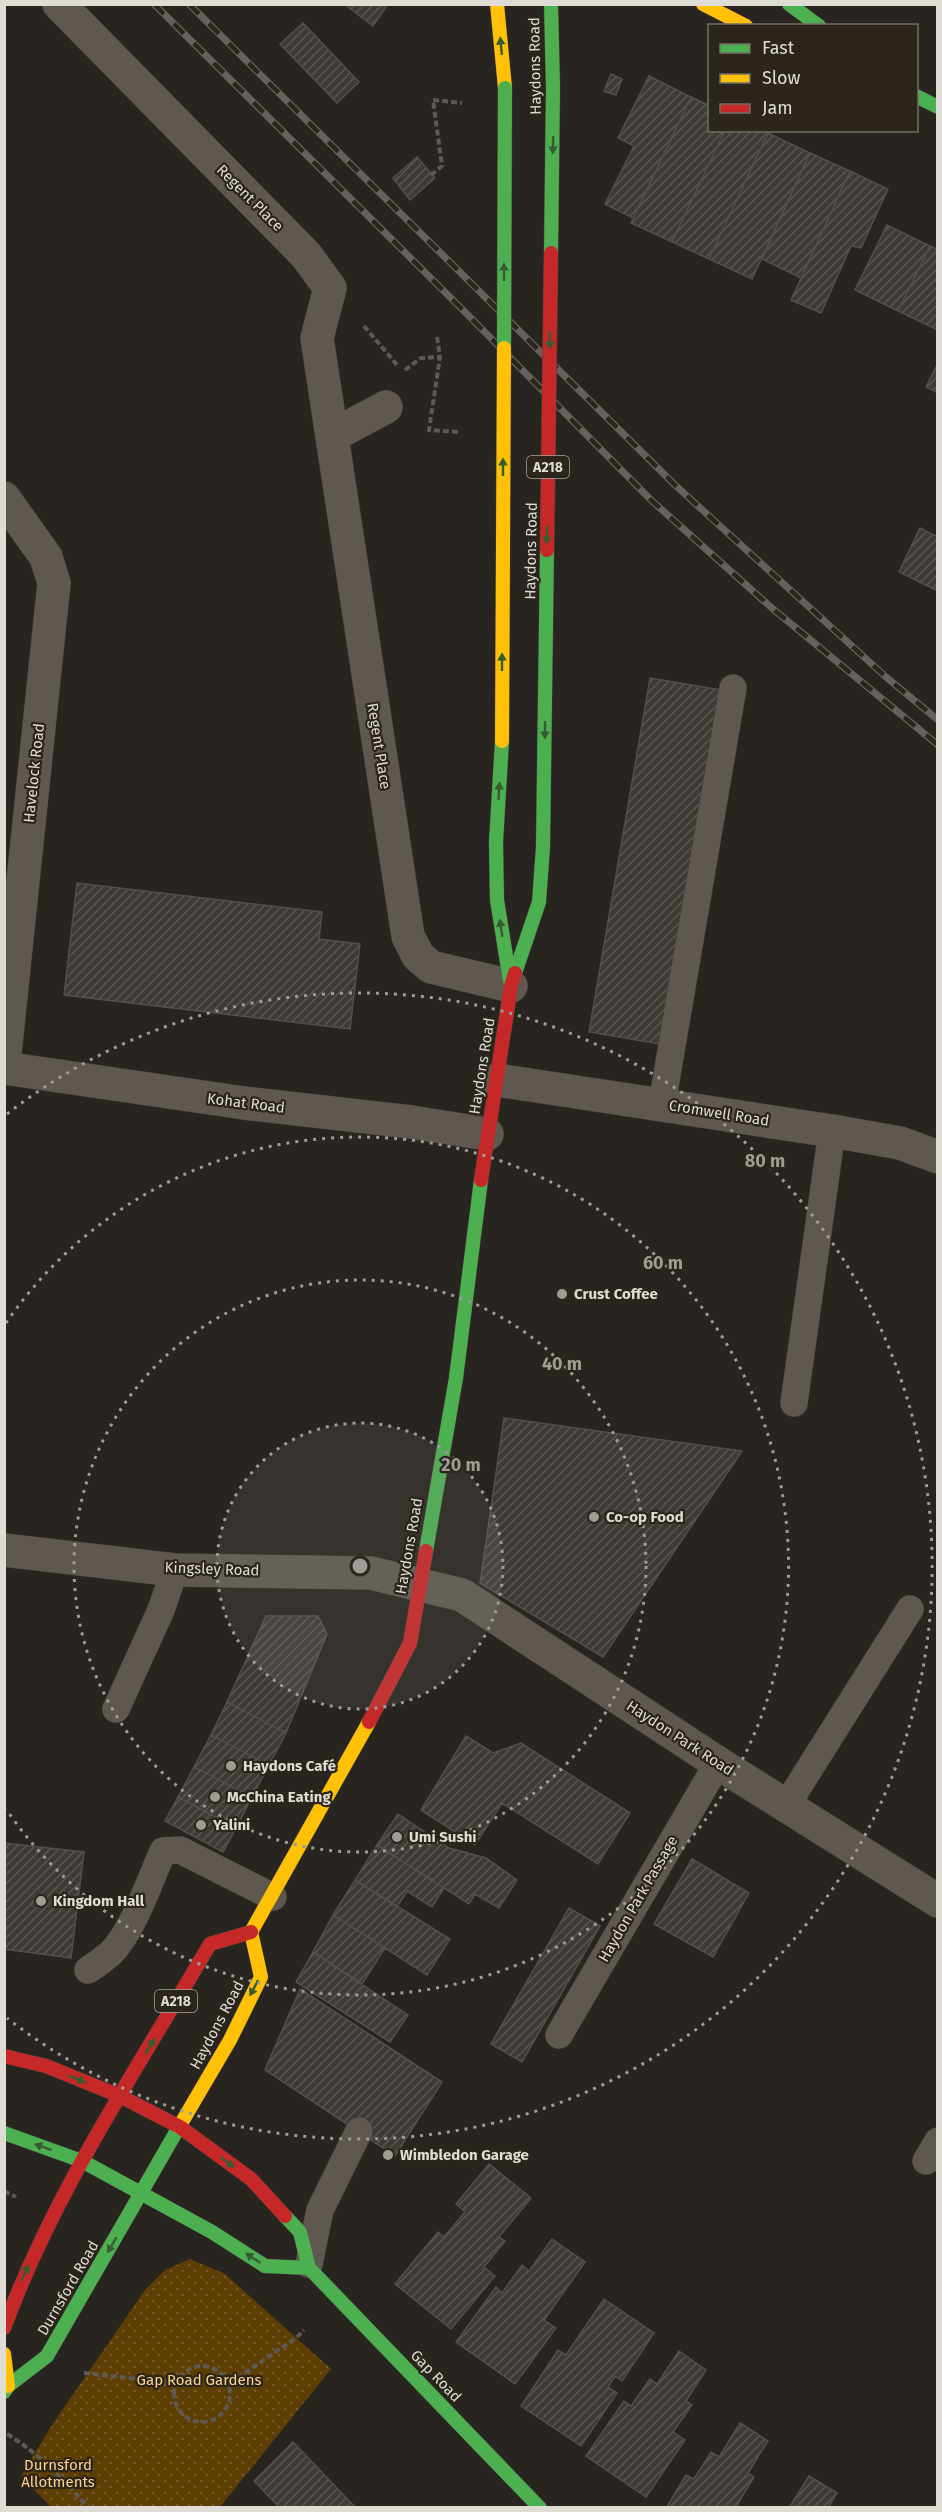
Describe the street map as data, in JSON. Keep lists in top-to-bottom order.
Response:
{
  "streets": {
    "main road": [
      "Haydons Road",
      "A218",
      "Durnsford Road",
      "Gap Road"
    ],
    "street": [
      "Regent Place",
      "Havelock Road",
      "Kohat Road",
      "Cromwell Road",
      "Kingsley Road",
      "Haydon Park Road"
    ],
    "lane": ["Haydon Park Passage"]
  },
  "crossings": [
    ["Haydons Road", "Regent Place"],
    ["Haydons Road", "A218"],
    ["Haydons Road", "Kohat Road"],
    ["Haydons Road", "Cromwell Road"],
    ["Haydons Road", "Kingsley Road"],
    ["Haydons Road", "Haydon Park Road"],
    ["Haydons Road", "Durnsford Road"],
    ["Haydons Road", "Gap Road"],
    ["A218", "Gap Road"],
    ["Kingsley Road", "Haydon Park Road"],
    ["Haydon Park Road", "Haydon Park Passage"]
  ],
  "parks": ["Gap Road Gardens", "Durnsford Allotments"],
  "places": [
    "Crust Coffee",
    "Co-op Food",
    "Haydons Café",
    "McChina Eating",
    "Yalini",
    "Umi Sushi",
    "Kingdom Hall",
    "Wimbledon Garage"
  ],
  "legend": ["Fast", "Slow", "Jam"],
  "rings": [
    "80 m",
    "60 m",
    "40 m",
    "20 m"
  ]
}
